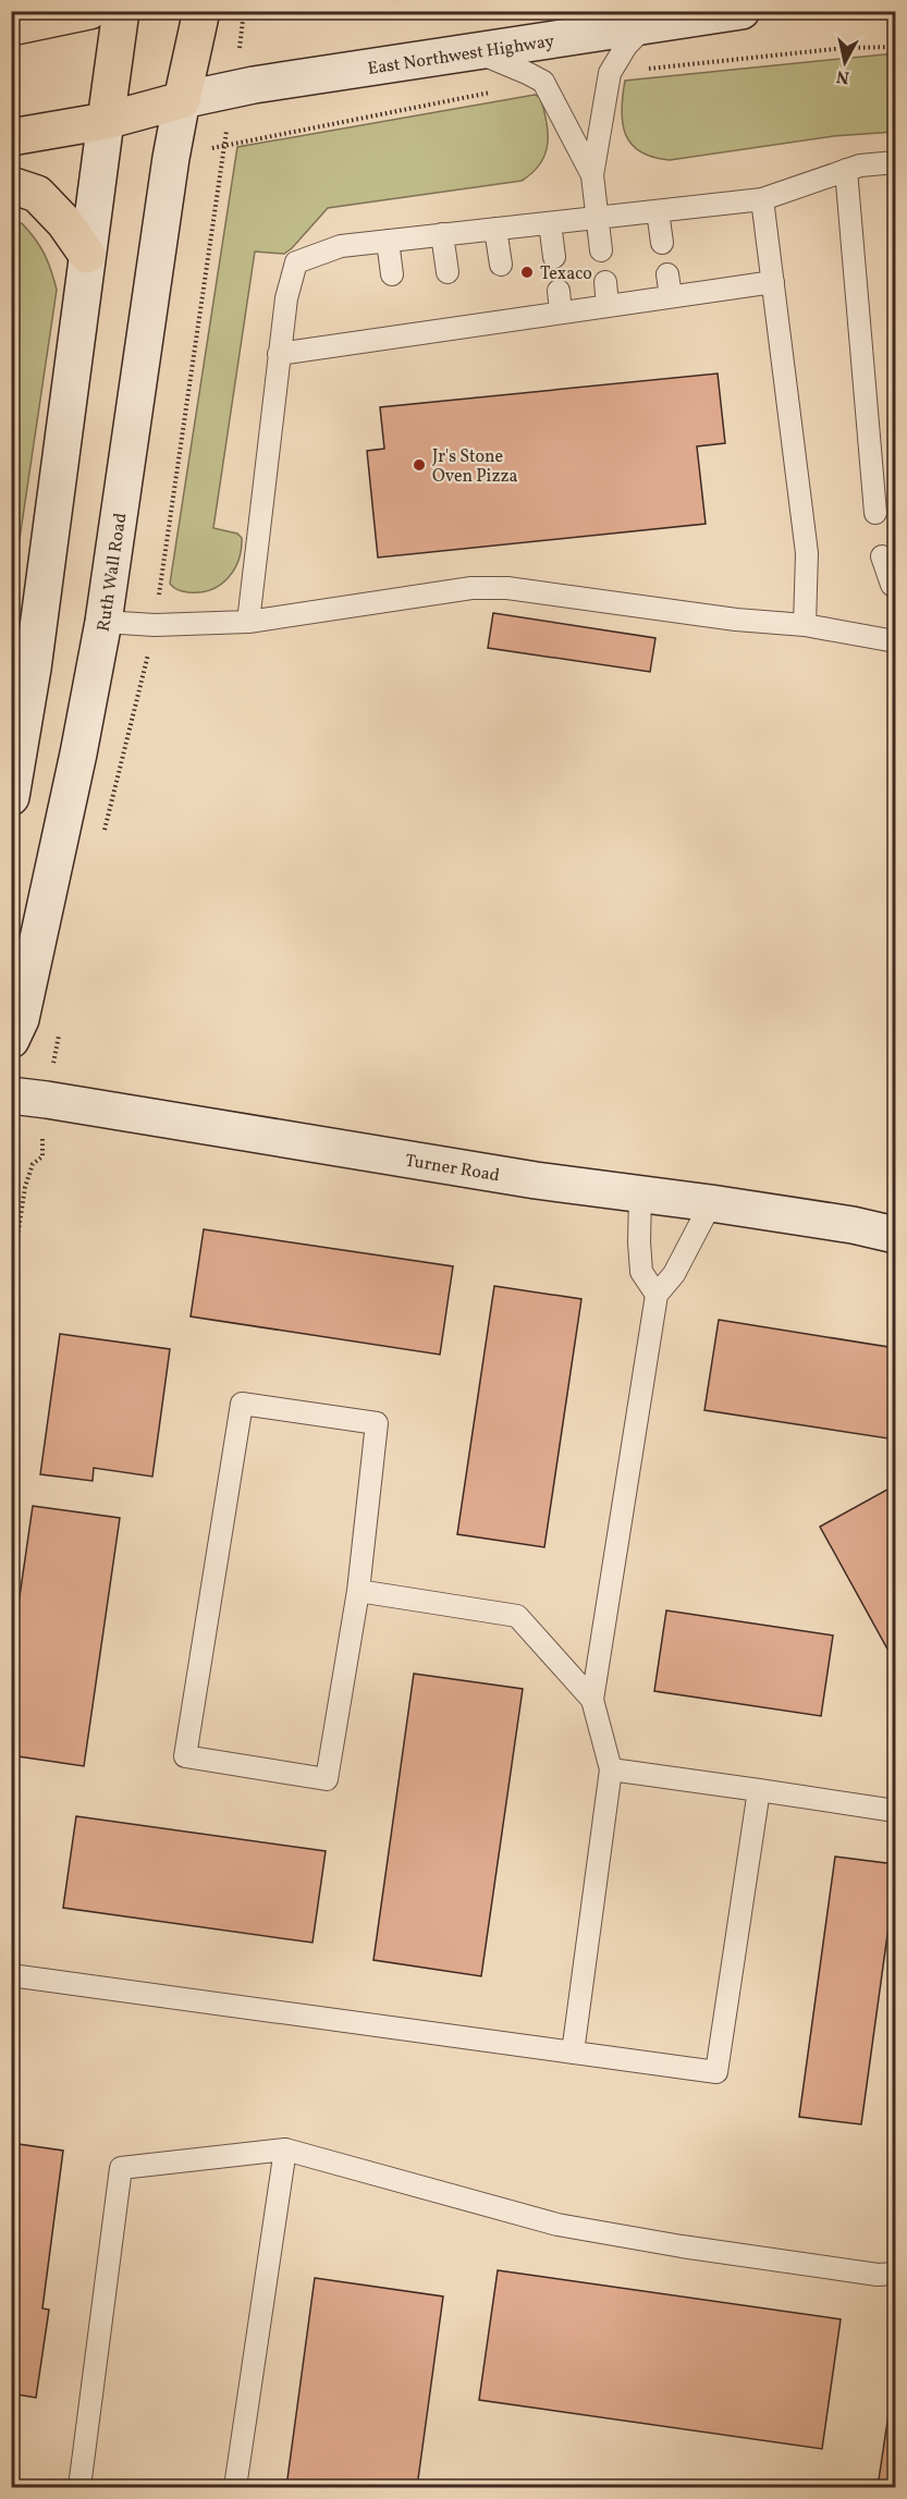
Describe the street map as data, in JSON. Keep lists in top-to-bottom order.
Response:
{
  "streets": {
    "main road": ["East Northwest Highway", "Ruth Wall Road", "Turner Road"]
  },
  "crossings": [
    ["East Northwest Highway", "Ruth Wall Road"]
  ],
  "places": ["Texaco", "Jr's Stone Oven Pizza"],
  "north": "bottom"
}
